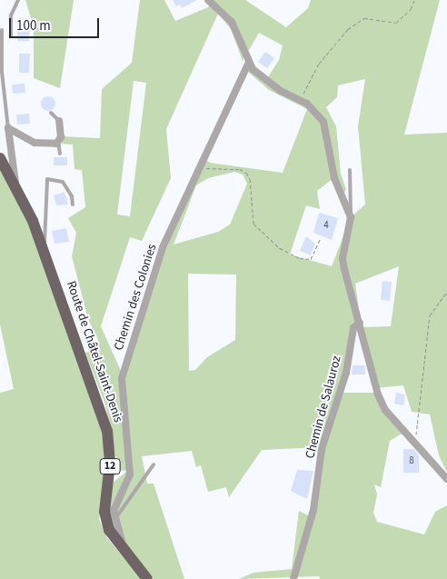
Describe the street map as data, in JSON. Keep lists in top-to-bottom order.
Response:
{
  "streets": {
    "main road": ["Route de Châtel-Saint-Denis", "12"],
    "street": ["Chemin des Colonies", "Chemin de Salauroz"]
  },
  "house_numbers": ["4", "8"],
  "scale_bar": "100 m"
}
